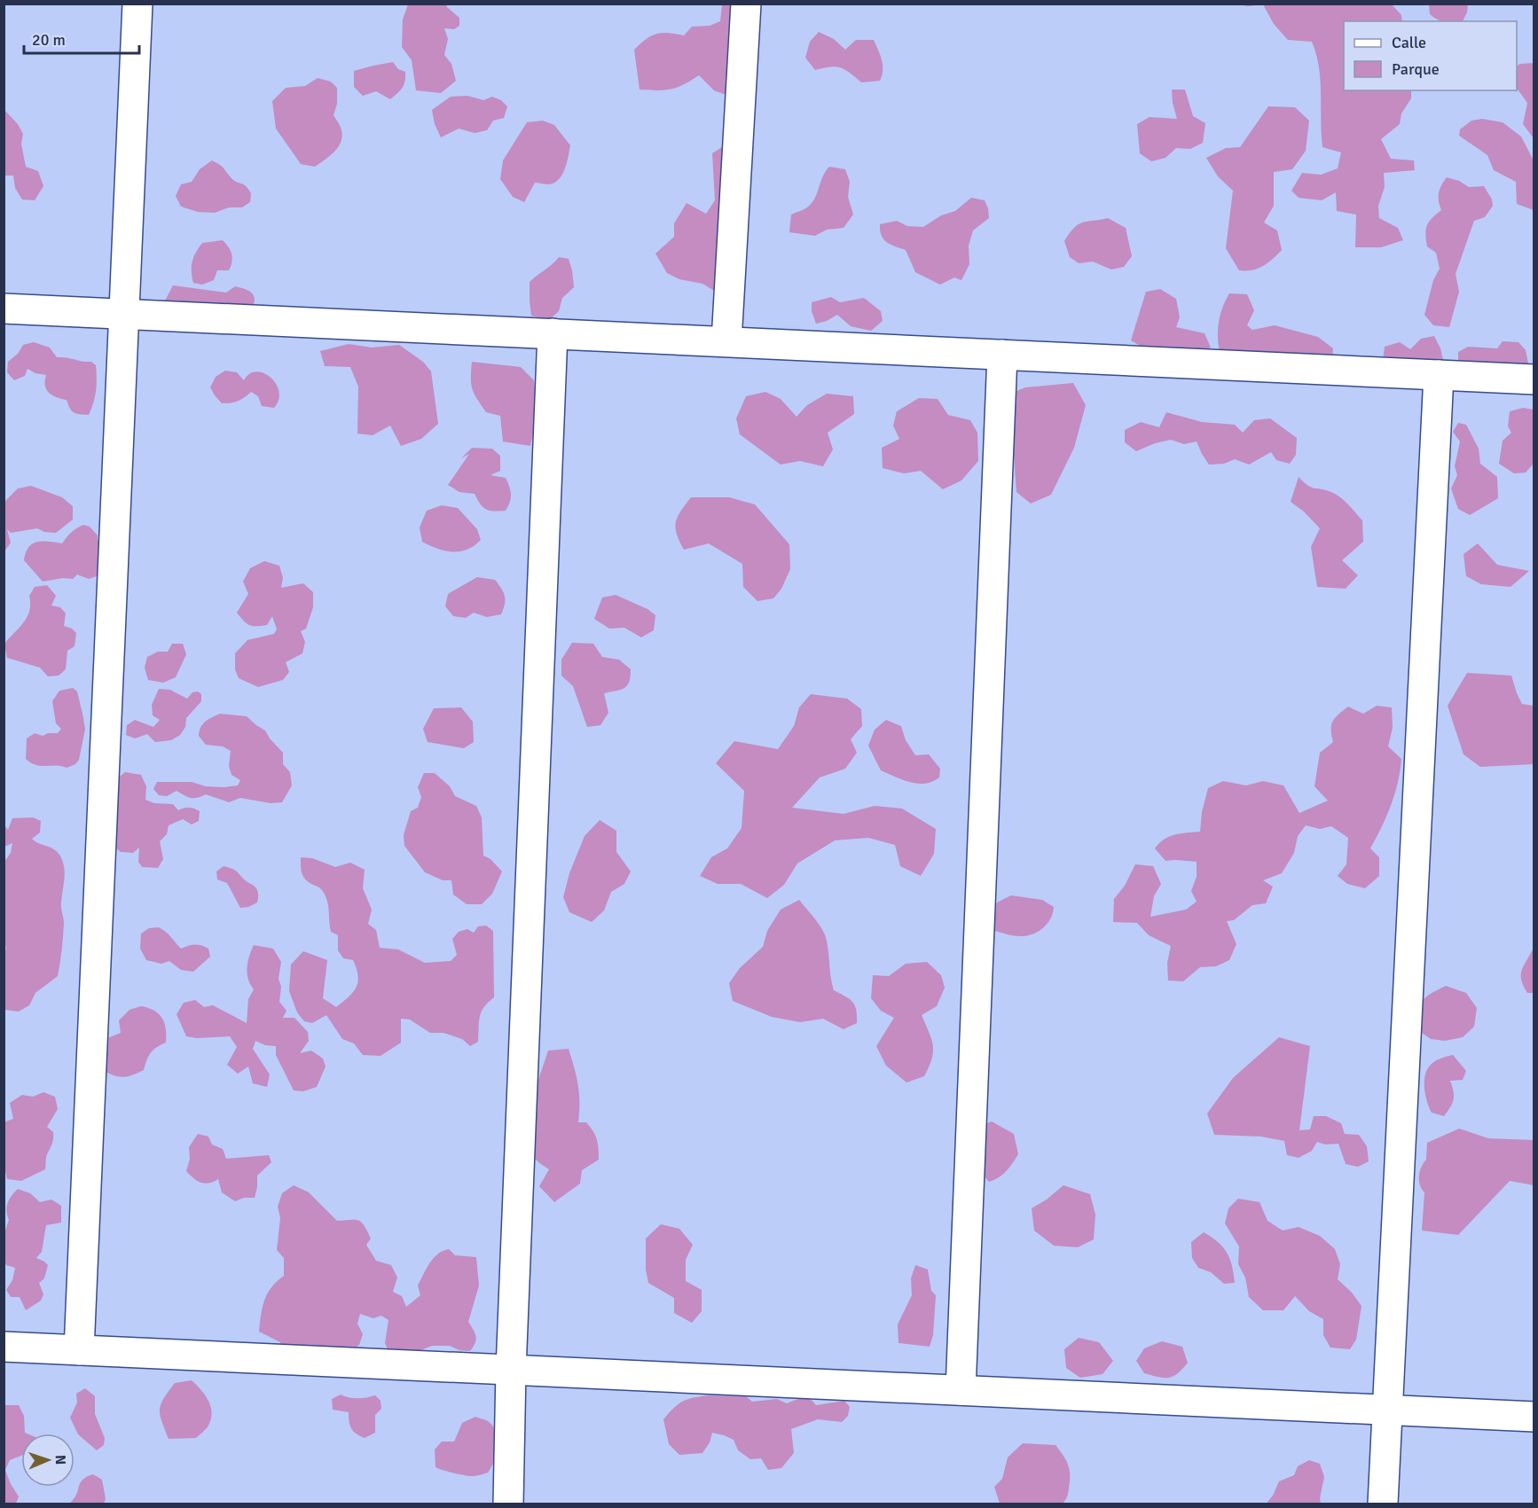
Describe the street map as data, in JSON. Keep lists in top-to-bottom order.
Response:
{
  "legend": ["Calle", "Parque"],
  "scale_bar": "20 m",
  "north": "right"
}
